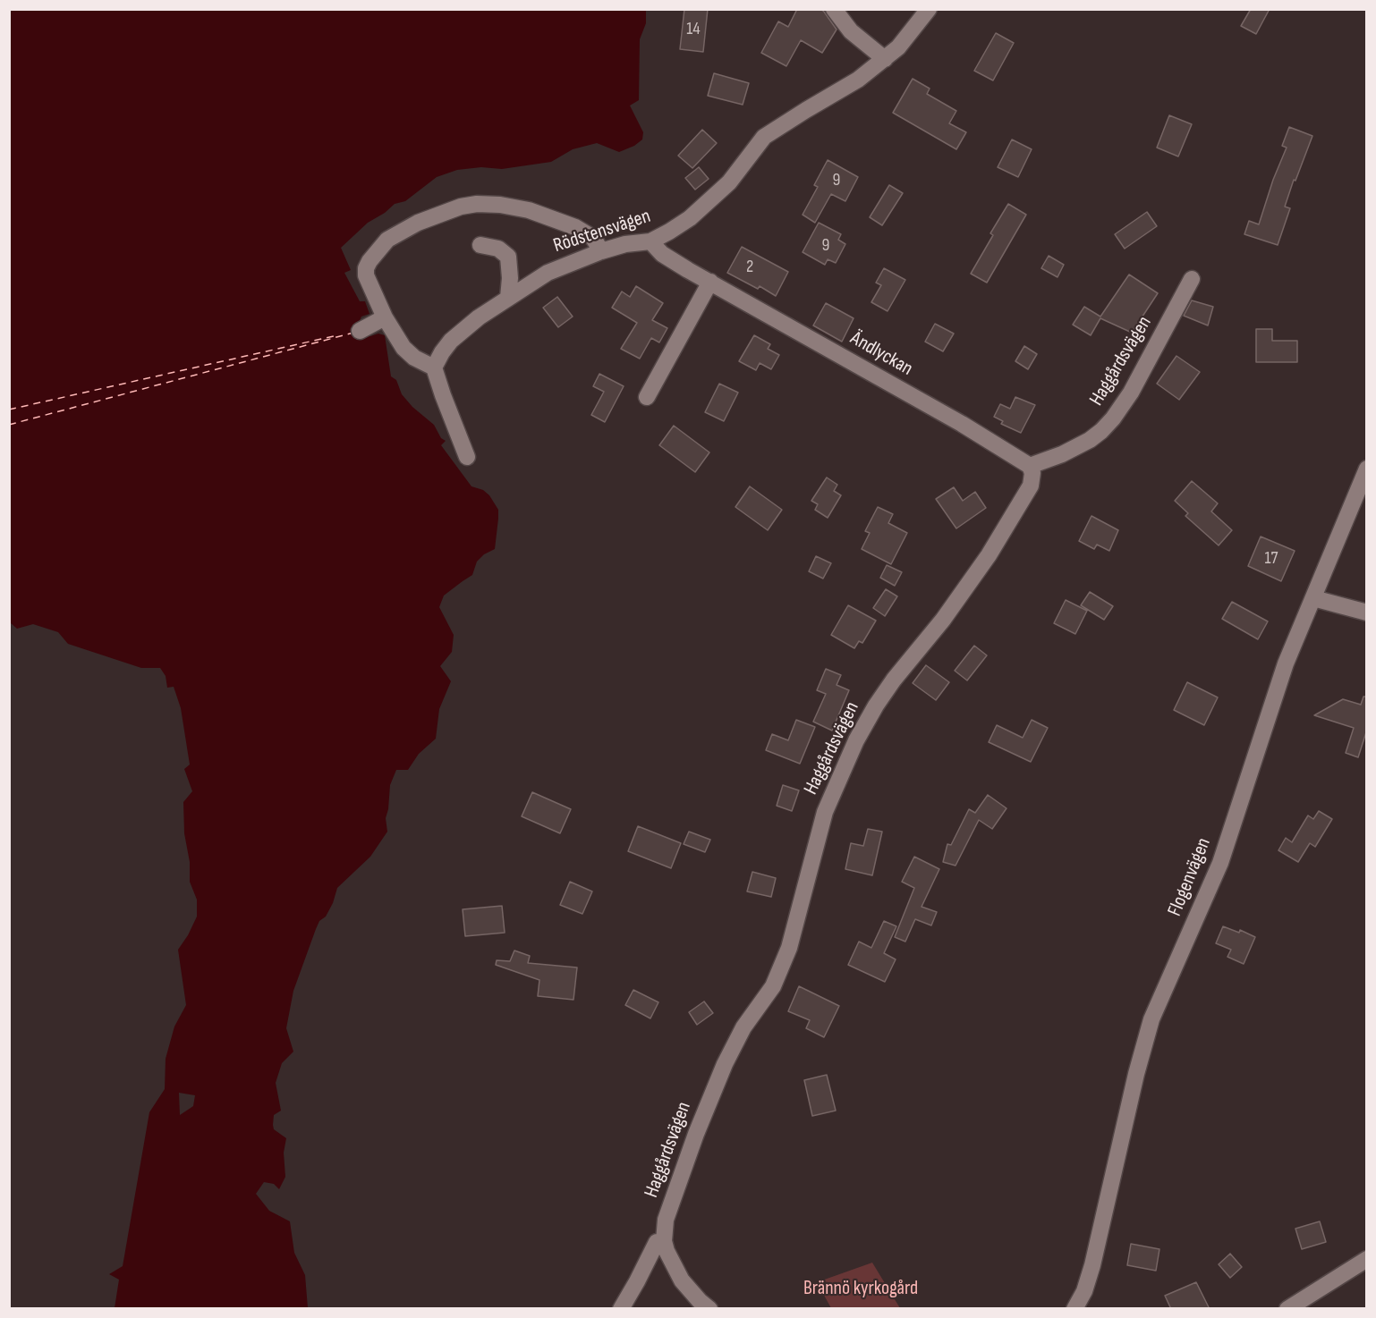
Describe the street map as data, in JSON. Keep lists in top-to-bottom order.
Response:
{
  "streets": {
    "street": [
      "Rödstensvägen",
      "Ändlyckan",
      "Haggårdsvägen",
      "Flogenvägen"
    ]
  },
  "crossings": [
    ["Rödstensvägen", "Ändlyckan"],
    ["Ändlyckan", "Haggårdsvägen"]
  ],
  "parks": ["Brännö kyrkogård"],
  "house_numbers": [
    "14",
    "9",
    "9",
    "2",
    "17"
  ]
}
